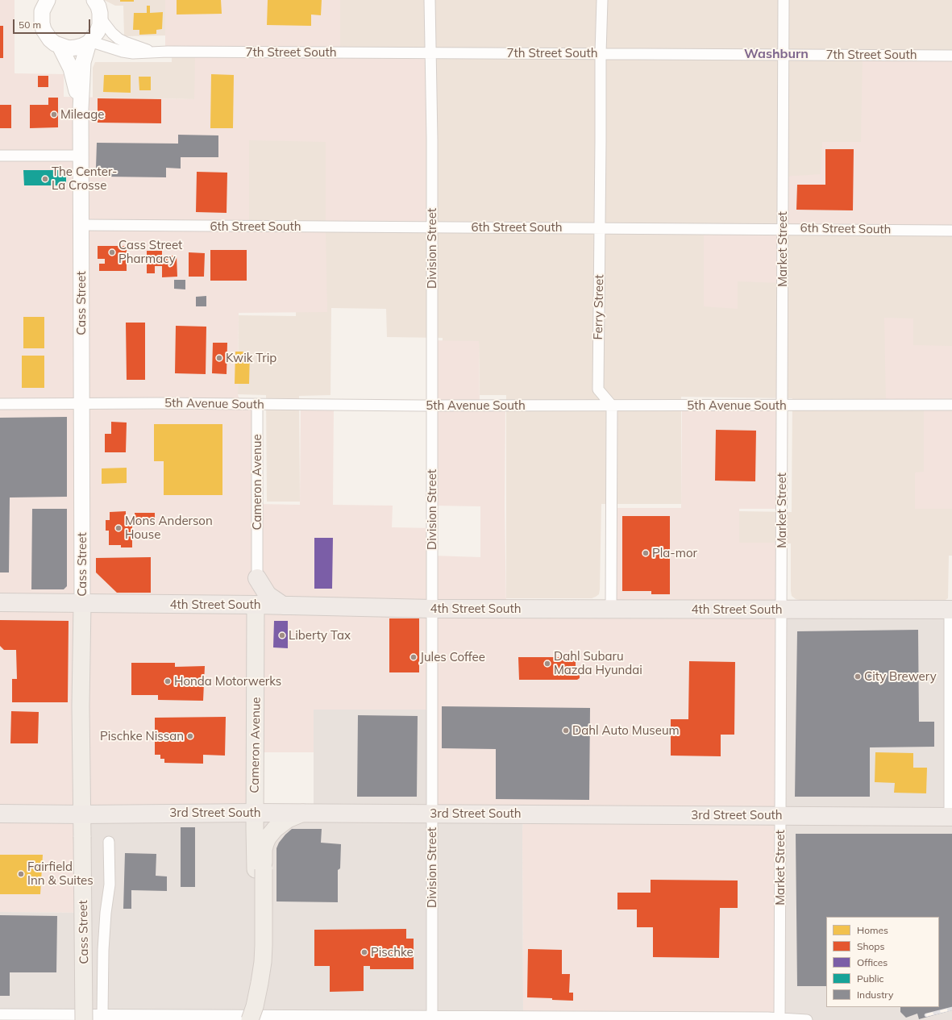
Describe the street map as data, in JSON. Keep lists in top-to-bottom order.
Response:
{
  "streets": {
    "highway": ["4th Street South", "3rd Street South"],
    "main road": ["Cass Street", "Cameron Avenue"],
    "street": [
      "7th Street South",
      "6th Street South",
      "Division Street",
      "Market Street",
      "Ferry Street",
      "5th Avenue South"
    ]
  },
  "crossings": [
    ["7th Street South", "Division Street"],
    ["7th Street South", "Market Street"],
    ["7th Street South", "Cass Street"],
    ["7th Street South", "Ferry Street"],
    ["6th Street South", "Division Street"],
    ["6th Street South", "Market Street"],
    ["6th Street South", "Cass Street"],
    ["6th Street South", "Ferry Street"],
    ["Division Street", "5th Avenue South"],
    ["Division Street", "4th Street South"],
    ["Division Street", "3rd Street South"],
    ["Market Street", "5th Avenue South"],
    ["Market Street", "4th Street South"],
    ["Market Street", "3rd Street South"],
    ["Cass Street", "5th Avenue South"],
    ["Cass Street", "4th Street South"],
    ["Cass Street", "3rd Street South"],
    ["Ferry Street", "5th Avenue South"],
    ["5th Avenue South", "Cameron Avenue"],
    ["Cameron Avenue", "4th Street South"],
    ["Cameron Avenue", "3rd Street South"]
  ],
  "districts": ["Washburn"],
  "places": [
    "Mileage",
    "The Center- La Crosse",
    "Cass Street Pharmacy",
    "Kwik Trip",
    "Mons Anderson House",
    "Pla-mor",
    "Liberty Tax",
    "Jules Coffee",
    "Dahl Subaru Mazda Hyundai",
    "City Brewery",
    "Honda Motorwerks",
    "Dahl Auto Museum",
    "Pischke Nissan",
    "Fairfield Inn & Suites",
    "Pischke"
  ],
  "legend": [
    "Homes",
    "Shops",
    "Offices",
    "Public",
    "Industry"
  ],
  "scale_bar": "50 m"
}
